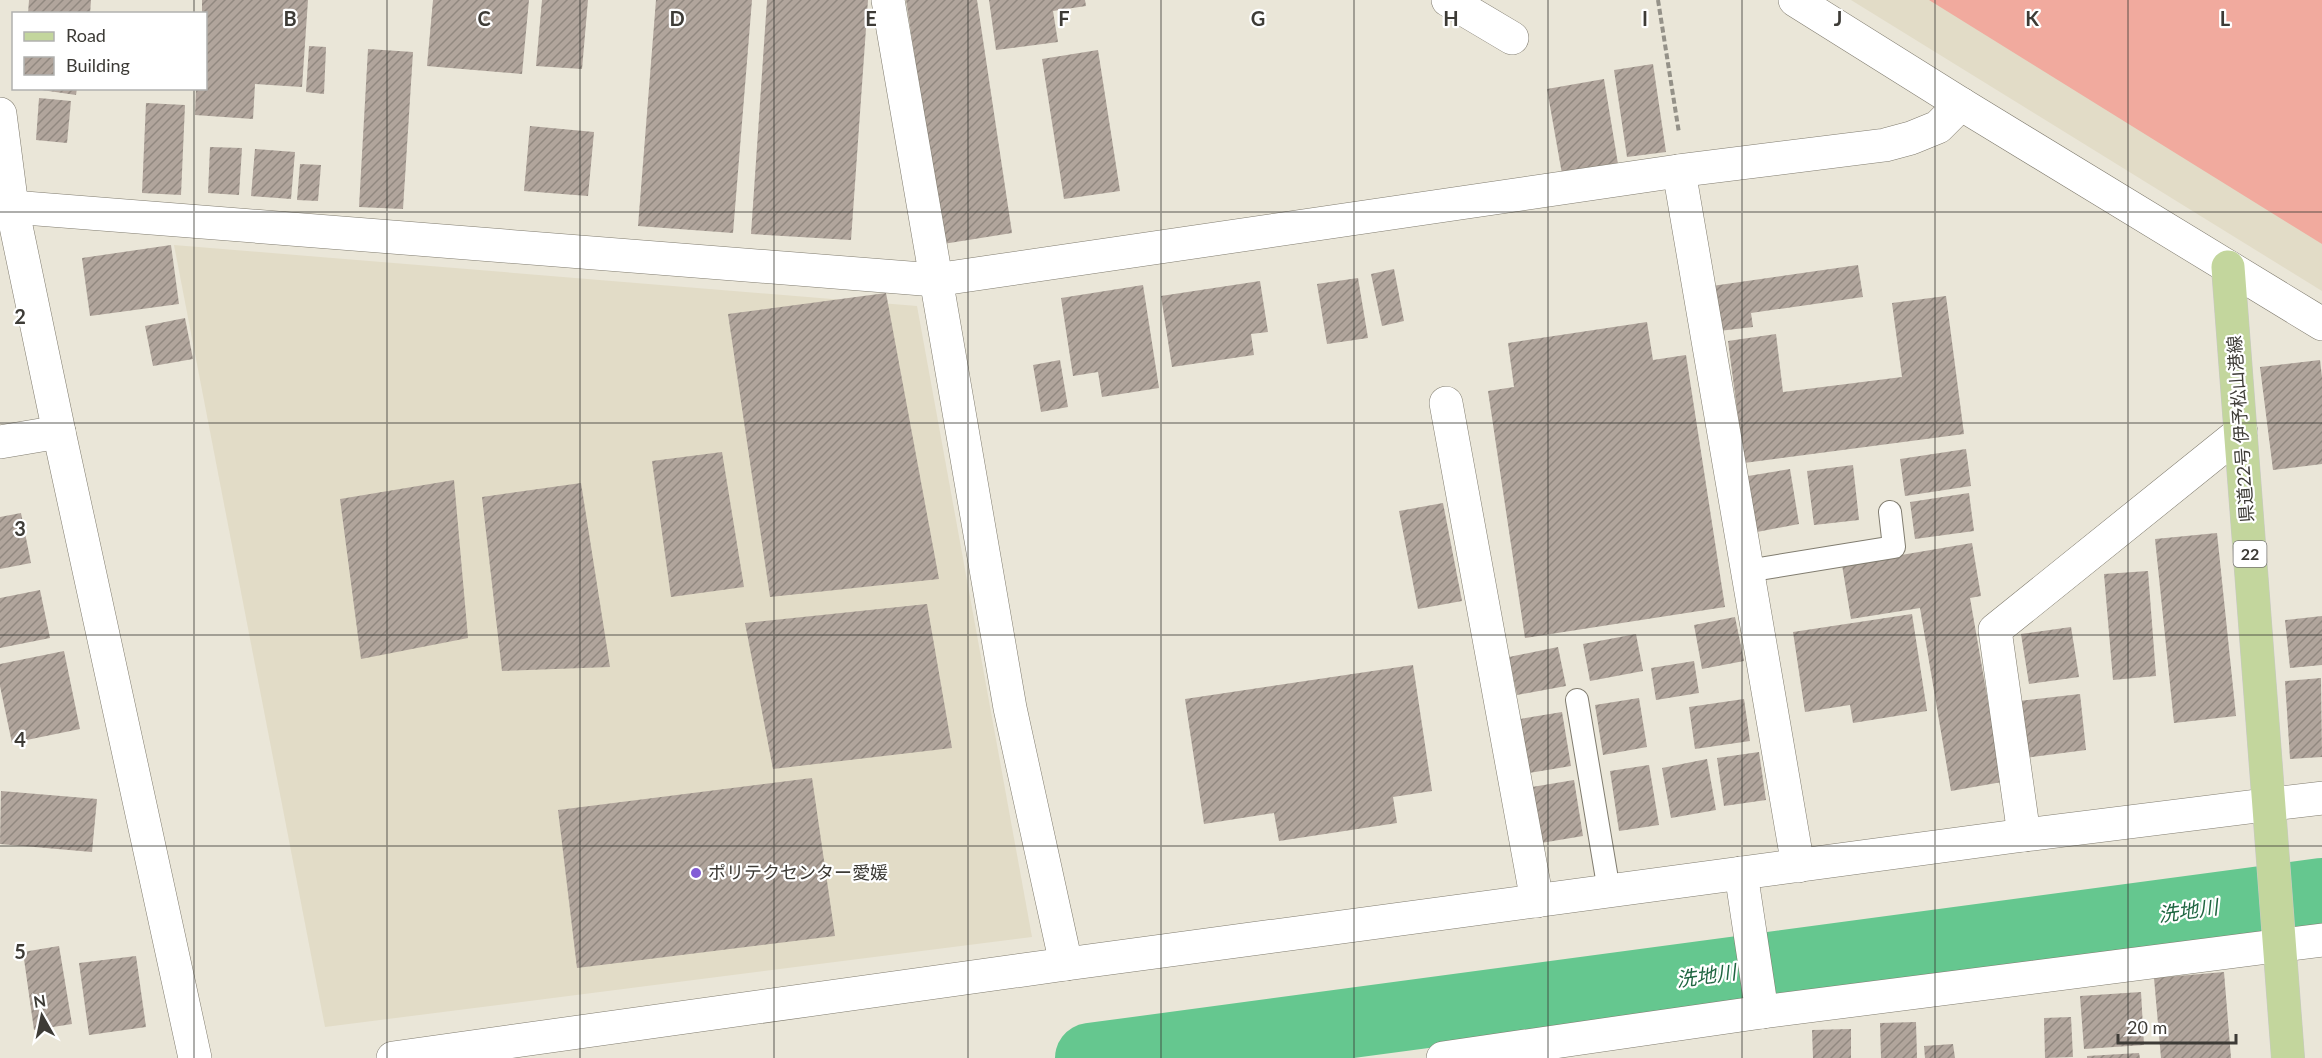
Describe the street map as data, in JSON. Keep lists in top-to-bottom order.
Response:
{
  "streets": {
    "main road": ["県道22号 伊予松山港線", "22"]
  },
  "crossings": [
    ["県道22号 伊予松山港線", "22"]
  ],
  "water": ["洗地川"],
  "places": ["ポリテクセンター愛媛"],
  "legend": ["Road", "Building"],
  "scale_bar": "20 m",
  "north": "top",
  "grid": {
    "columns": [
      "B",
      "C",
      "D",
      "E",
      "F",
      "G",
      "H",
      "I",
      "J",
      "K",
      "L"
    ],
    "rows": [
      "2",
      "3",
      "4",
      "5"
    ]
  }
}
